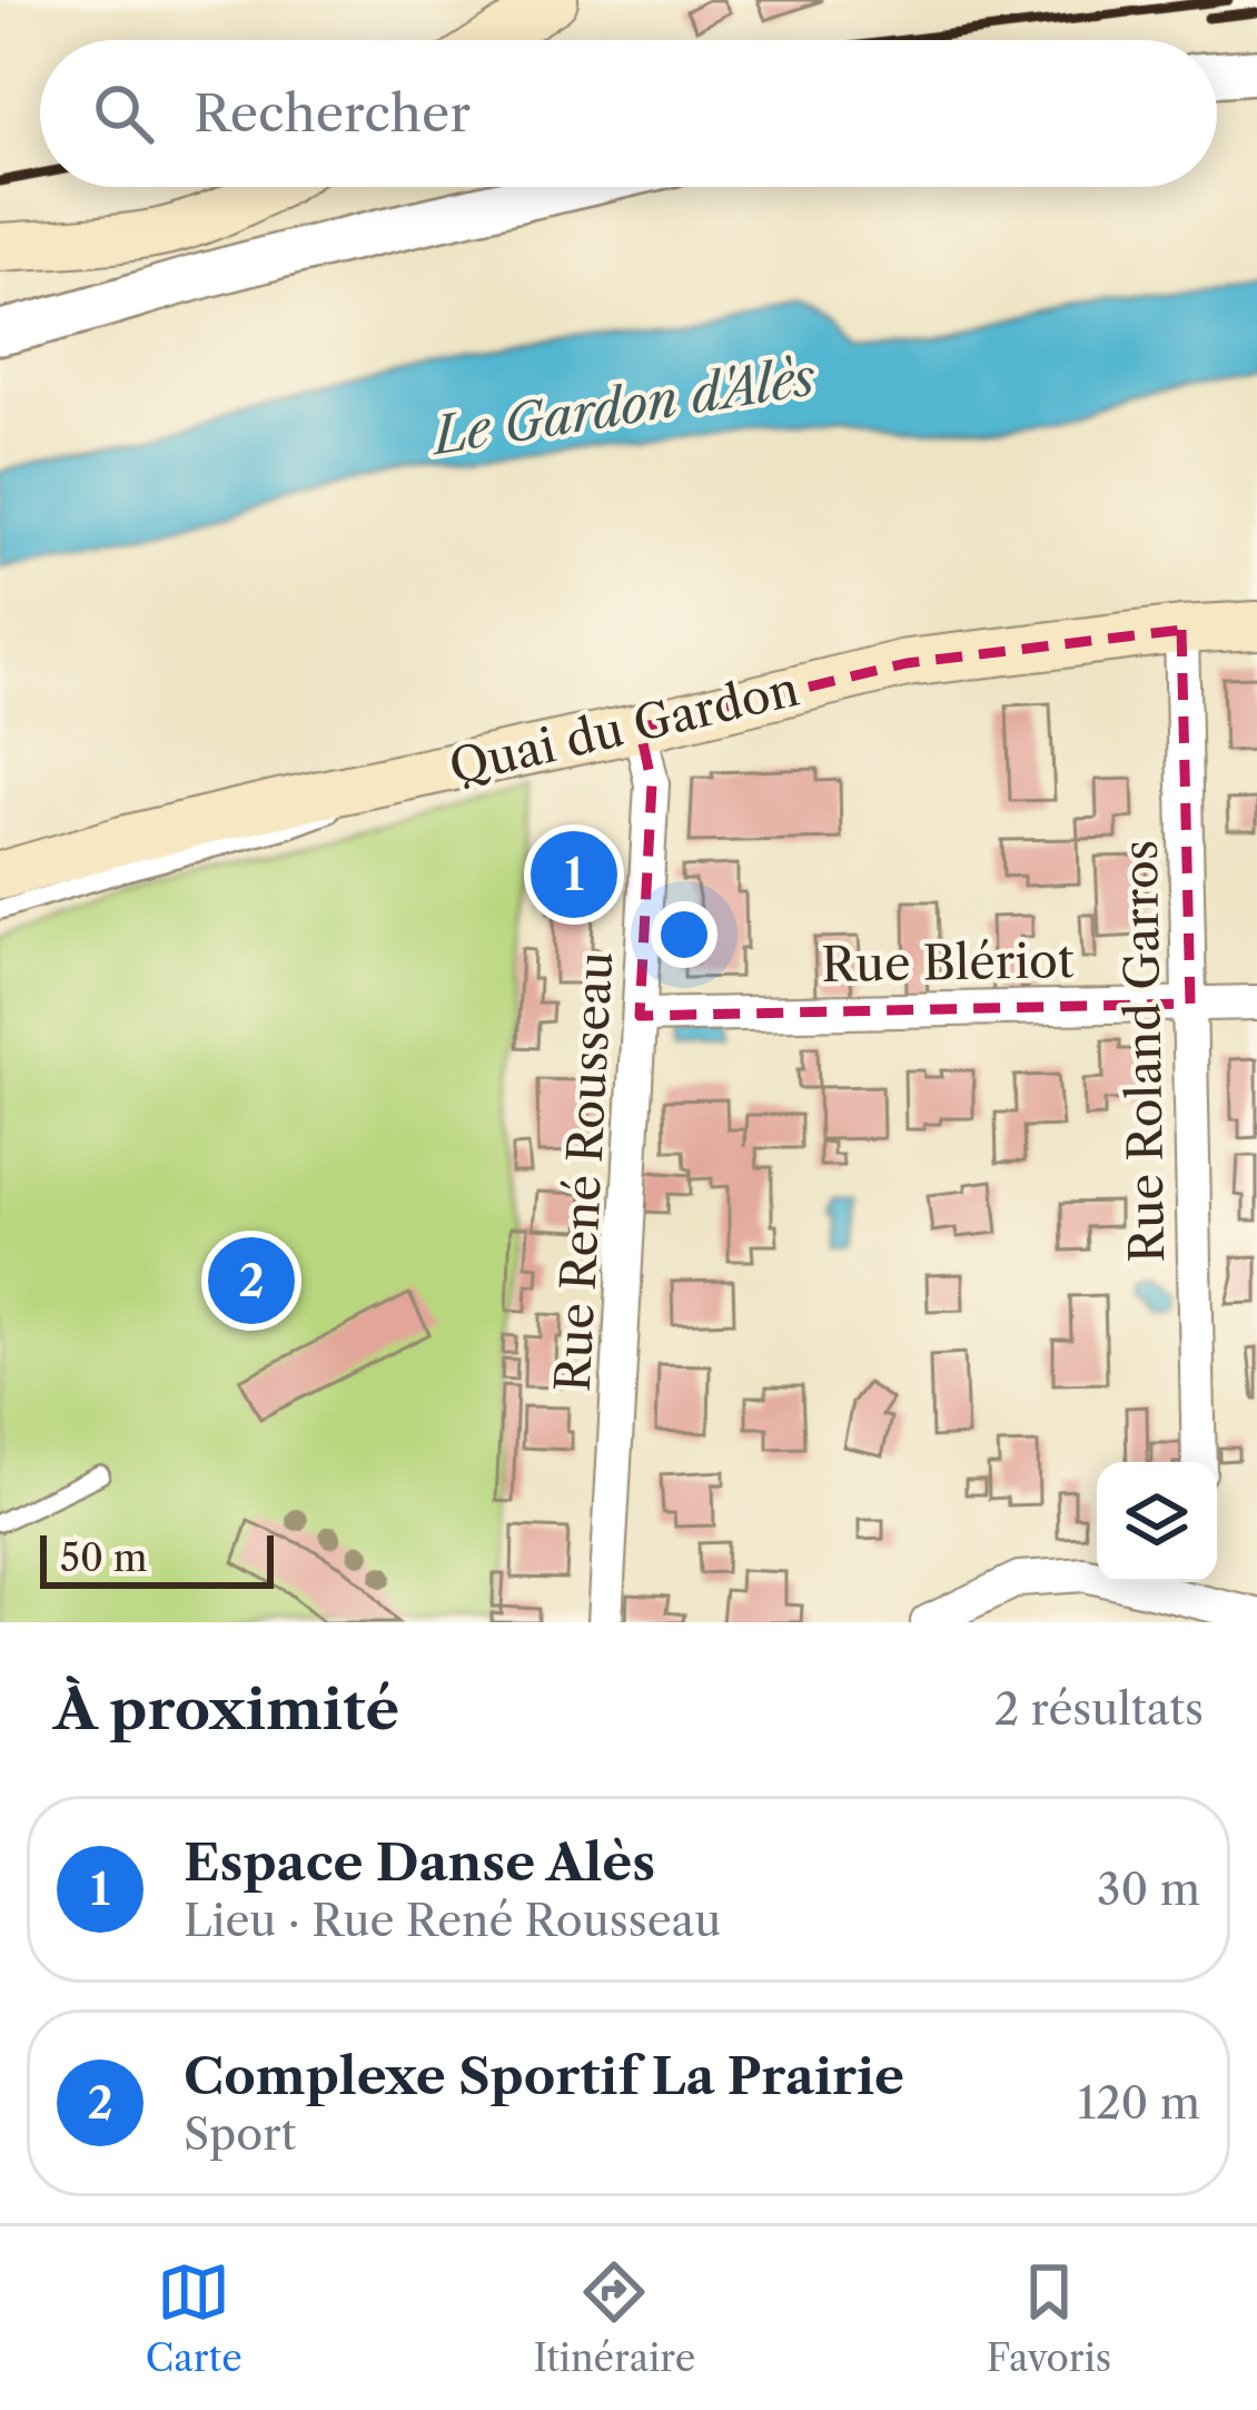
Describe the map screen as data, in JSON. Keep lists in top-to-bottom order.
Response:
{
  "streets": {
    "main road": ["Quai du Gardon"],
    "street": ["Rue Blériot", "Rue Roland Garros", "Rue René Rousseau"]
  },
  "crossings": [
    ["Quai du Gardon", "Rue Roland Garros"],
    ["Quai du Gardon", "Rue René Rousseau"],
    ["Rue Blériot", "Rue Roland Garros"],
    ["Rue Blériot", "Rue René Rousseau"]
  ],
  "water": ["Le Gardon d'Alès"],
  "scale_bar": "50 m",
  "page": {
    "search": "Rechercher",
    "pins": ["1", "2"],
    "scale": "50 m",
    "heading": ["À proximité", "2 résultats"],
    "list": [
      {
        "mark": "1",
        "name": "Espace Danse Alès",
        "note": "Lieu · Rue René Rousseau",
        "value": "30 m"
      },
      {
        "mark": "2",
        "name": "Complexe Sportif La Prairie",
        "note": "Sport",
        "value": "120 m"
      }
    ],
    "nav": ["Carte", "Itinéraire", "Favoris"]
  }
}
